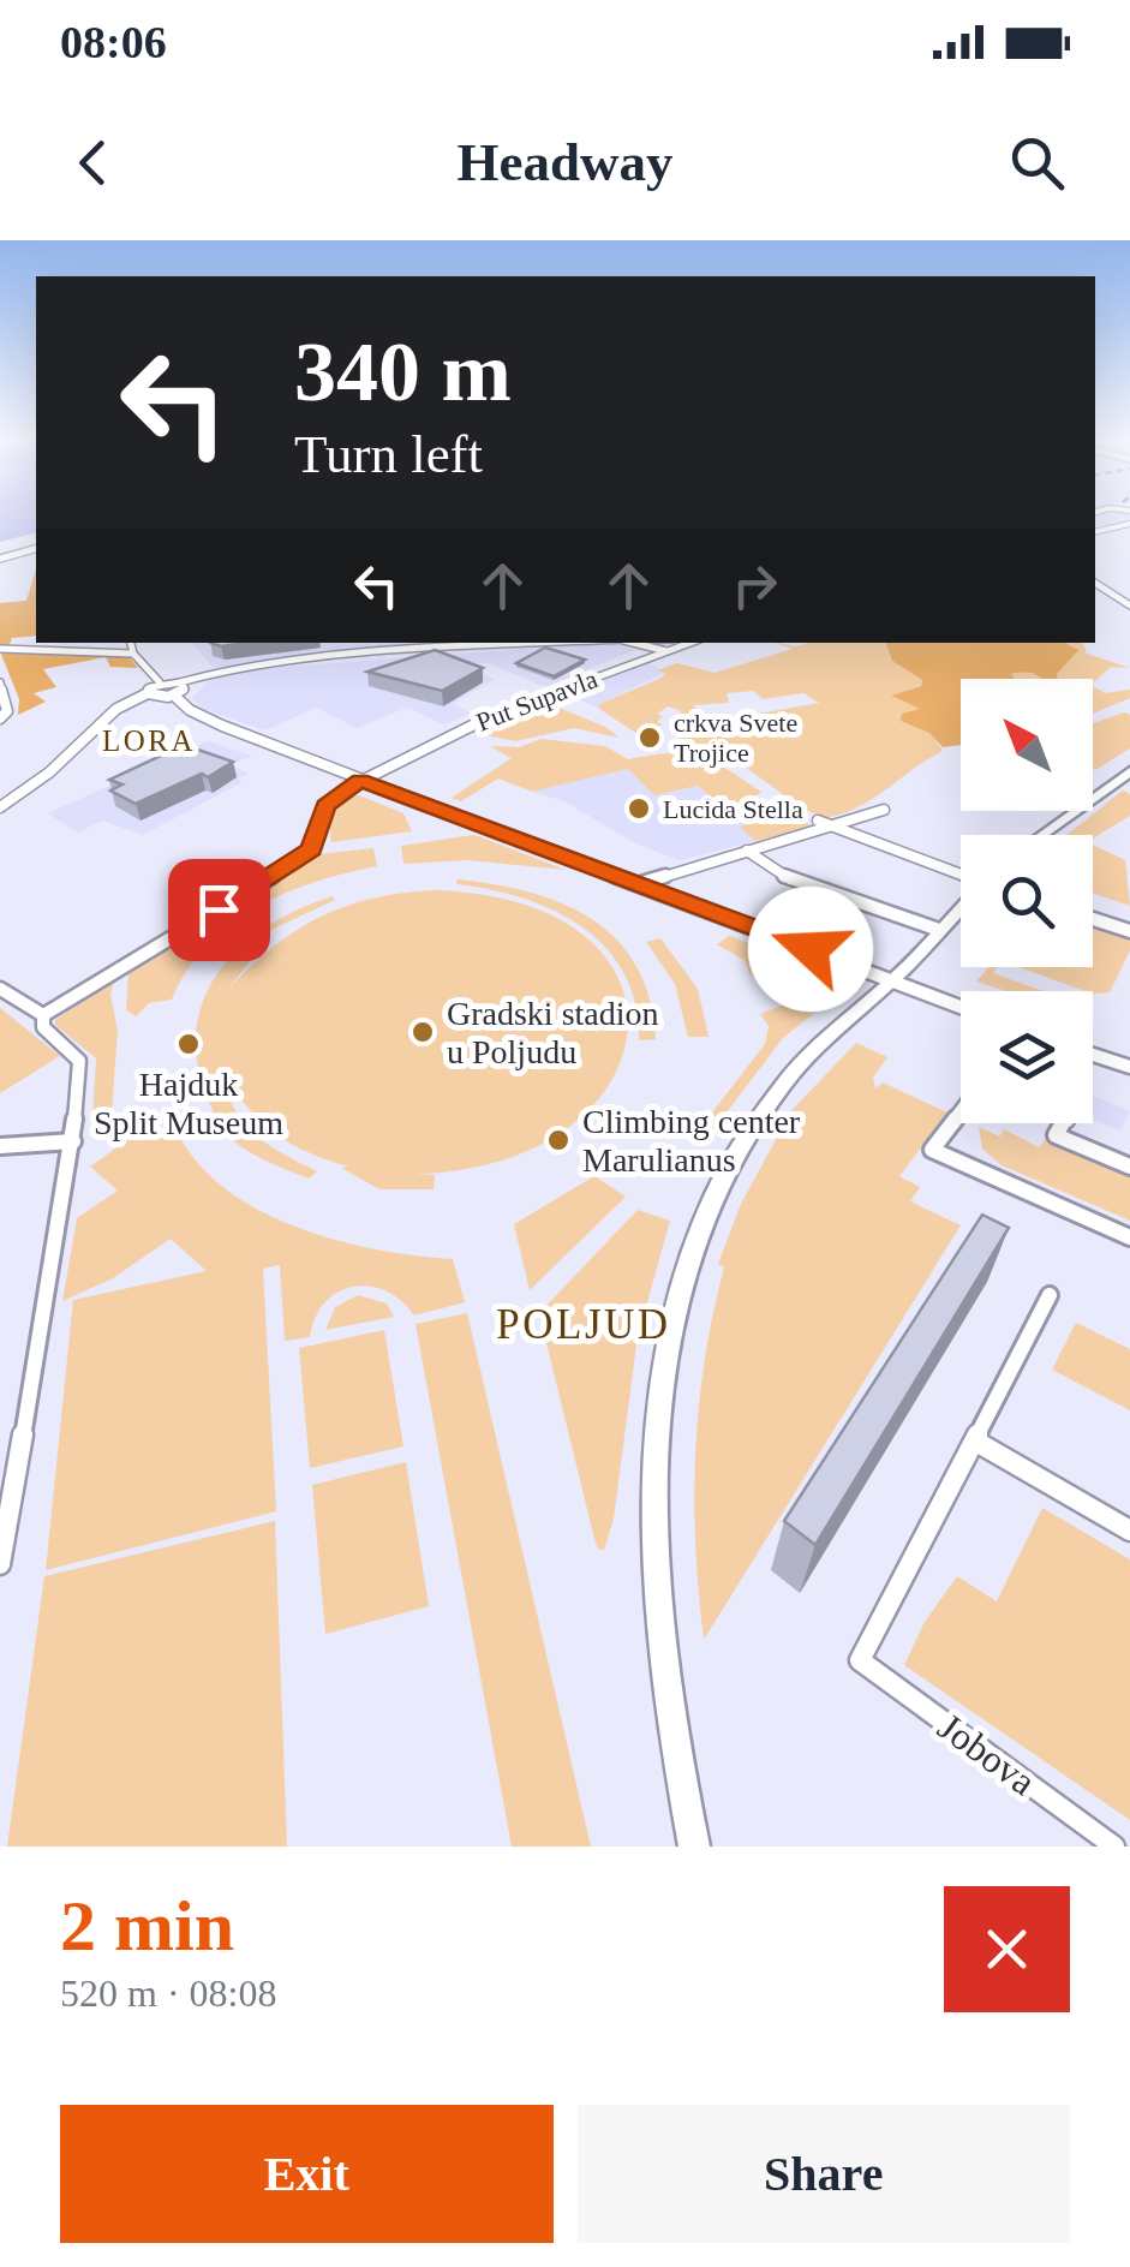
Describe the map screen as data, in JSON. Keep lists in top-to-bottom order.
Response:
{
  "streets": {
    "street": ["Put Supavla", "Jobova"]
  },
  "districts": ["LORA", "POLJUD"],
  "places": [
    "crkva Svete Trojice",
    "Lucida Stella",
    "Gradski stadion u Poljudu",
    "Hajduk Split Museum",
    "Climbing center Marulianus"
  ],
  "north": "top left",
  "page": {
    "status": "08:06",
    "header": "Headway",
    "turn": ["340 m", "Turn left"],
    "heading": ["2 min", "520 m · 08:08"],
    "buttons": ["Exit", "Share"]
  }
}
